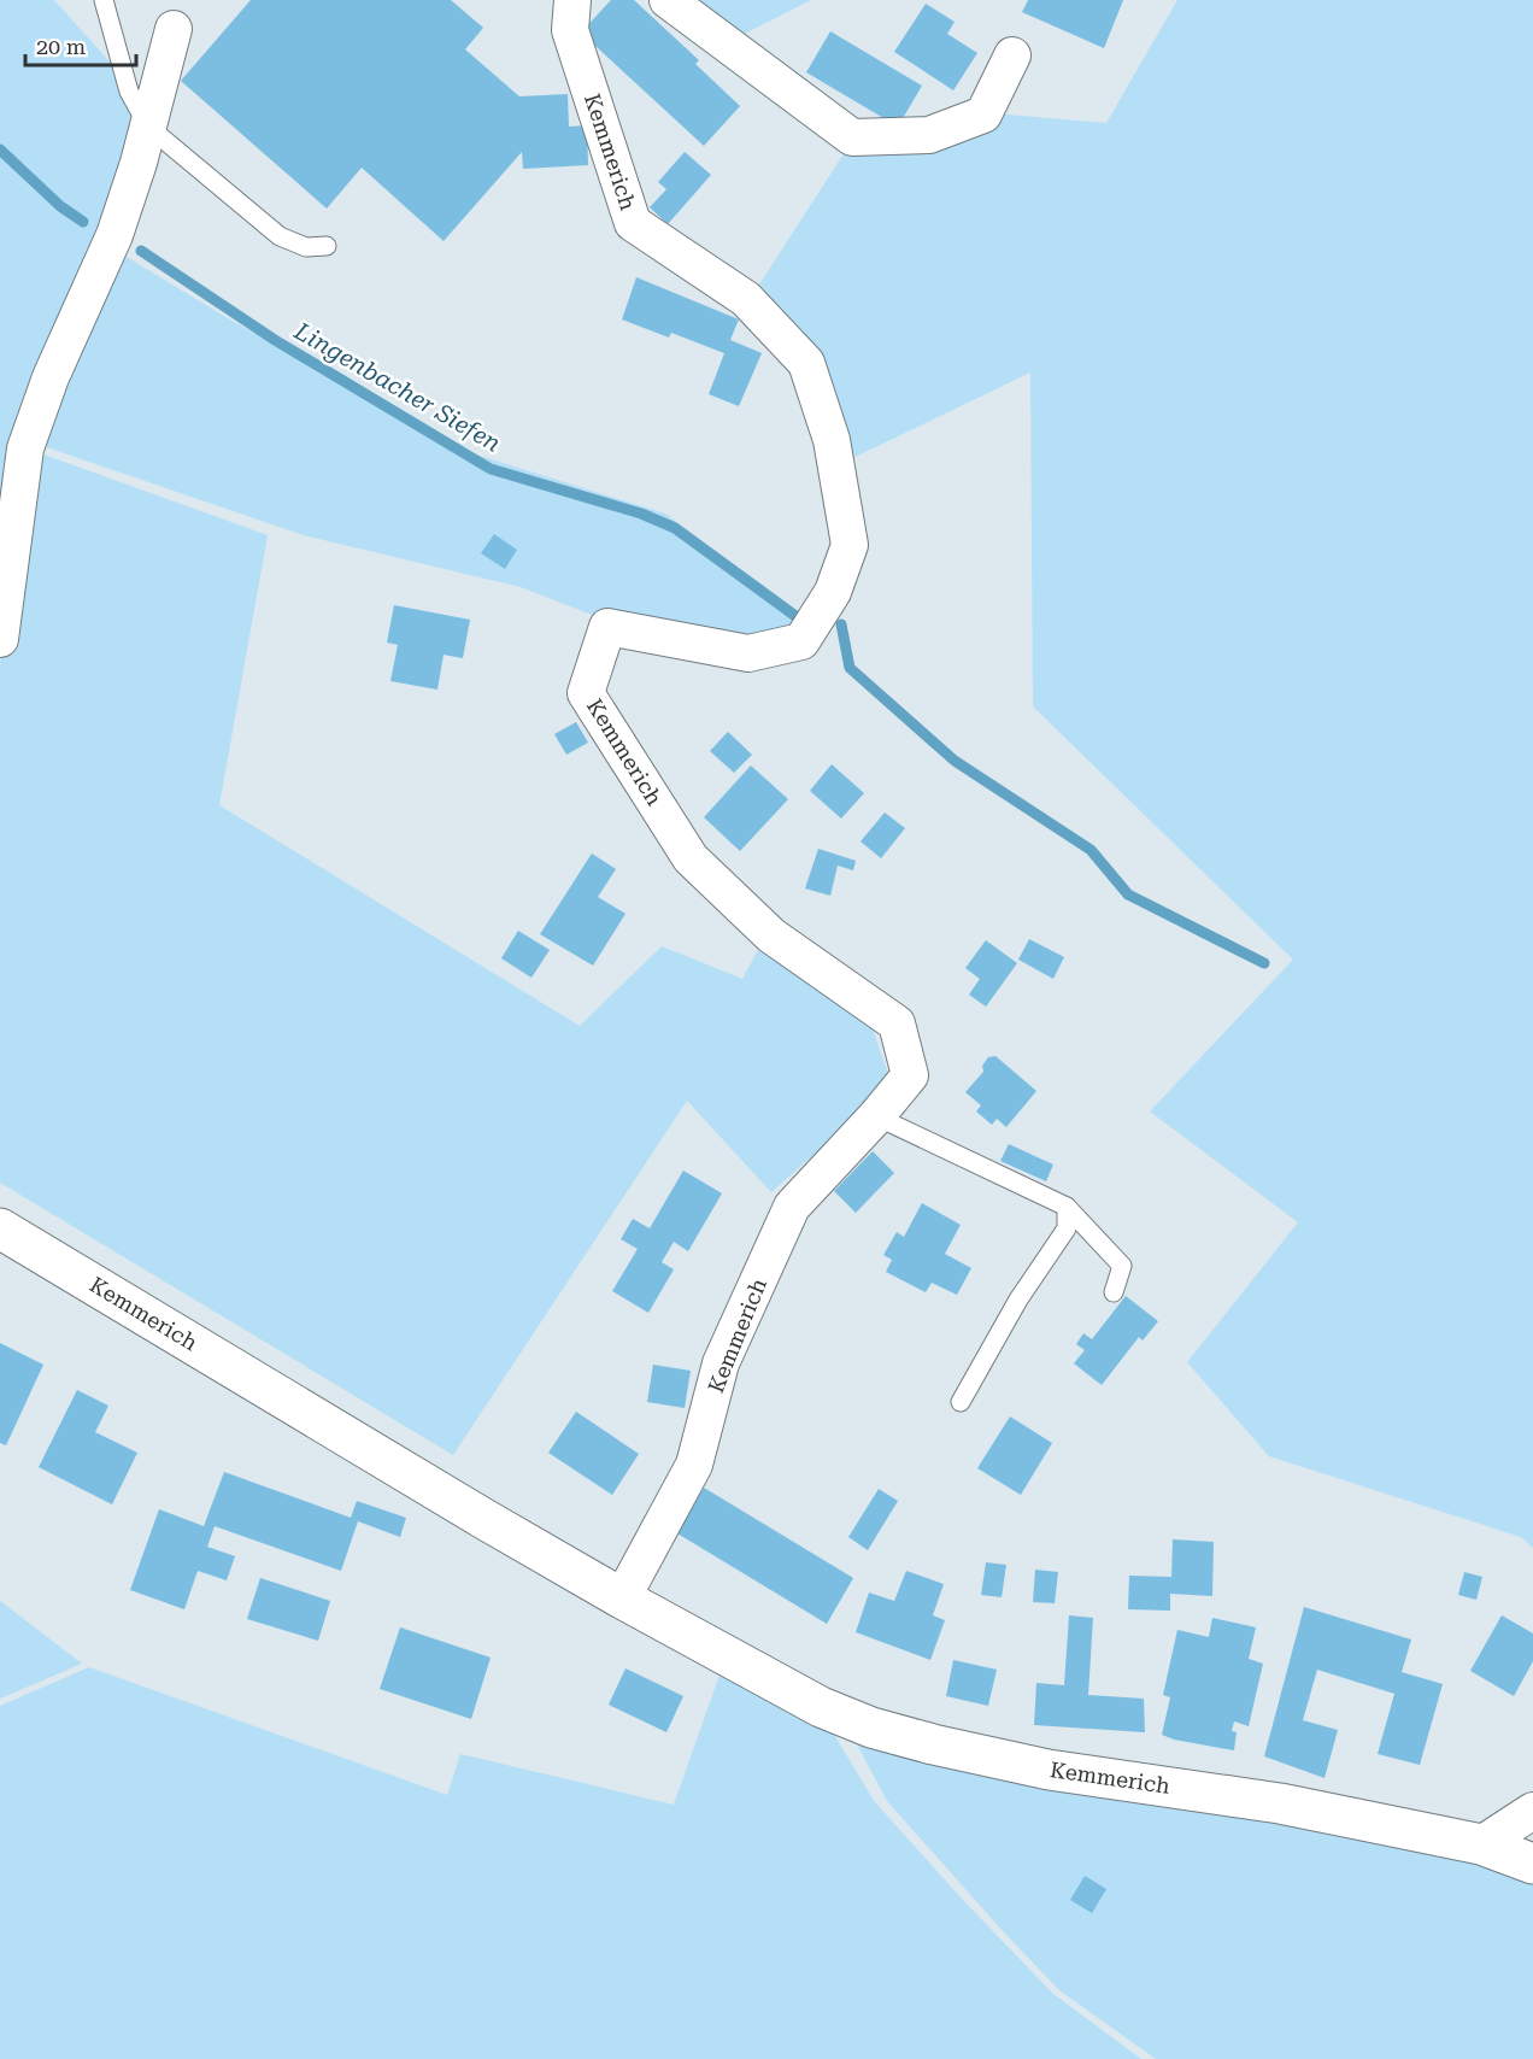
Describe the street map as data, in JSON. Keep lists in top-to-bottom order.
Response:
{
  "streets": {
    "street": ["Kemmerich"]
  },
  "water": ["Lingenbacher Siefen"],
  "scale_bar": "20 m"
}
